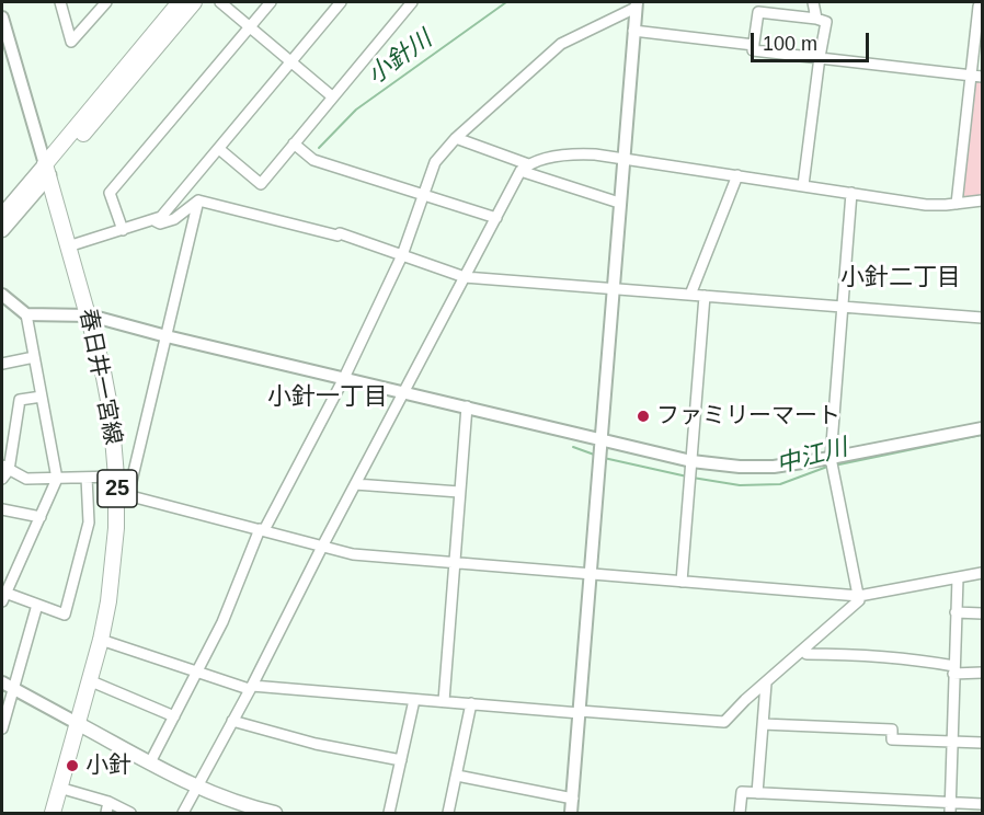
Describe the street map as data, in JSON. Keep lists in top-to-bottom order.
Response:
{
  "streets": {
    "main road": ["春日井一宮線", "25"]
  },
  "districts": ["小針二丁目", "小針一丁目"],
  "water": ["小針川", "中江川"],
  "places": ["ファミリーマート", "小針"],
  "scale_bar": "100 m"
}
